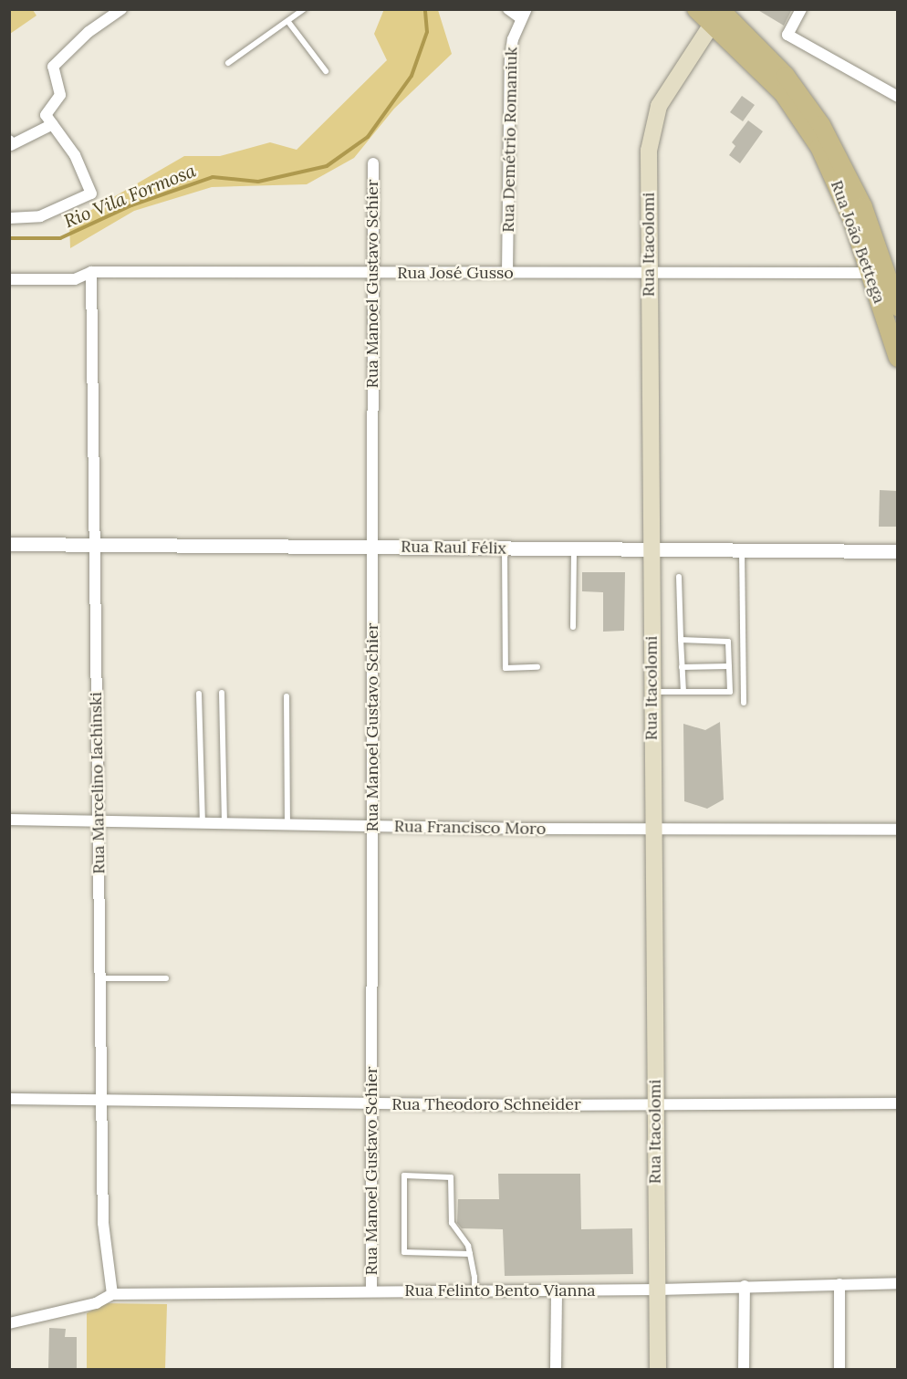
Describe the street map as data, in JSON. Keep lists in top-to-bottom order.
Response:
{
  "streets": {
    "main road": ["Rua João Bettega", "Rua Itacolomi"],
    "street": [
      "Rua Demétrio Romaniuk",
      "Rua José Gusso",
      "Rua Manoel Gustavo Schier",
      "Rua Raul Félix",
      "Rua Marcelino Iachinski",
      "Rua Francisco Moro",
      "Rua Theodoro Schneider",
      "Rua Felinto Bento Vianna"
    ]
  },
  "crossings": [
    ["Rua Demétrio Romaniuk", "Rua José Gusso"],
    ["Rua João Bettega", "Rua Itacolomi"],
    ["Rua João Bettega", "Rua José Gusso"],
    ["Rua Itacolomi", "Rua José Gusso"],
    ["Rua Itacolomi", "Rua Raul Félix"],
    ["Rua Itacolomi", "Rua Francisco Moro"],
    ["Rua Itacolomi", "Rua Theodoro Schneider"],
    ["Rua Itacolomi", "Rua Felinto Bento Vianna"],
    ["Rua José Gusso", "Rua Manoel Gustavo Schier"],
    ["Rua José Gusso", "Rua Marcelino Iachinski"],
    ["Rua Manoel Gustavo Schier", "Rua Raul Félix"],
    ["Rua Manoel Gustavo Schier", "Rua Francisco Moro"],
    ["Rua Manoel Gustavo Schier", "Rua Theodoro Schneider"],
    ["Rua Manoel Gustavo Schier", "Rua Felinto Bento Vianna"],
    ["Rua Raul Félix", "Rua Marcelino Iachinski"],
    ["Rua Marcelino Iachinski", "Rua Francisco Moro"],
    ["Rua Marcelino Iachinski", "Rua Theodoro Schneider"],
    ["Rua Marcelino Iachinski", "Rua Felinto Bento Vianna"]
  ],
  "water": ["Rio Vila Formosa"]
}
